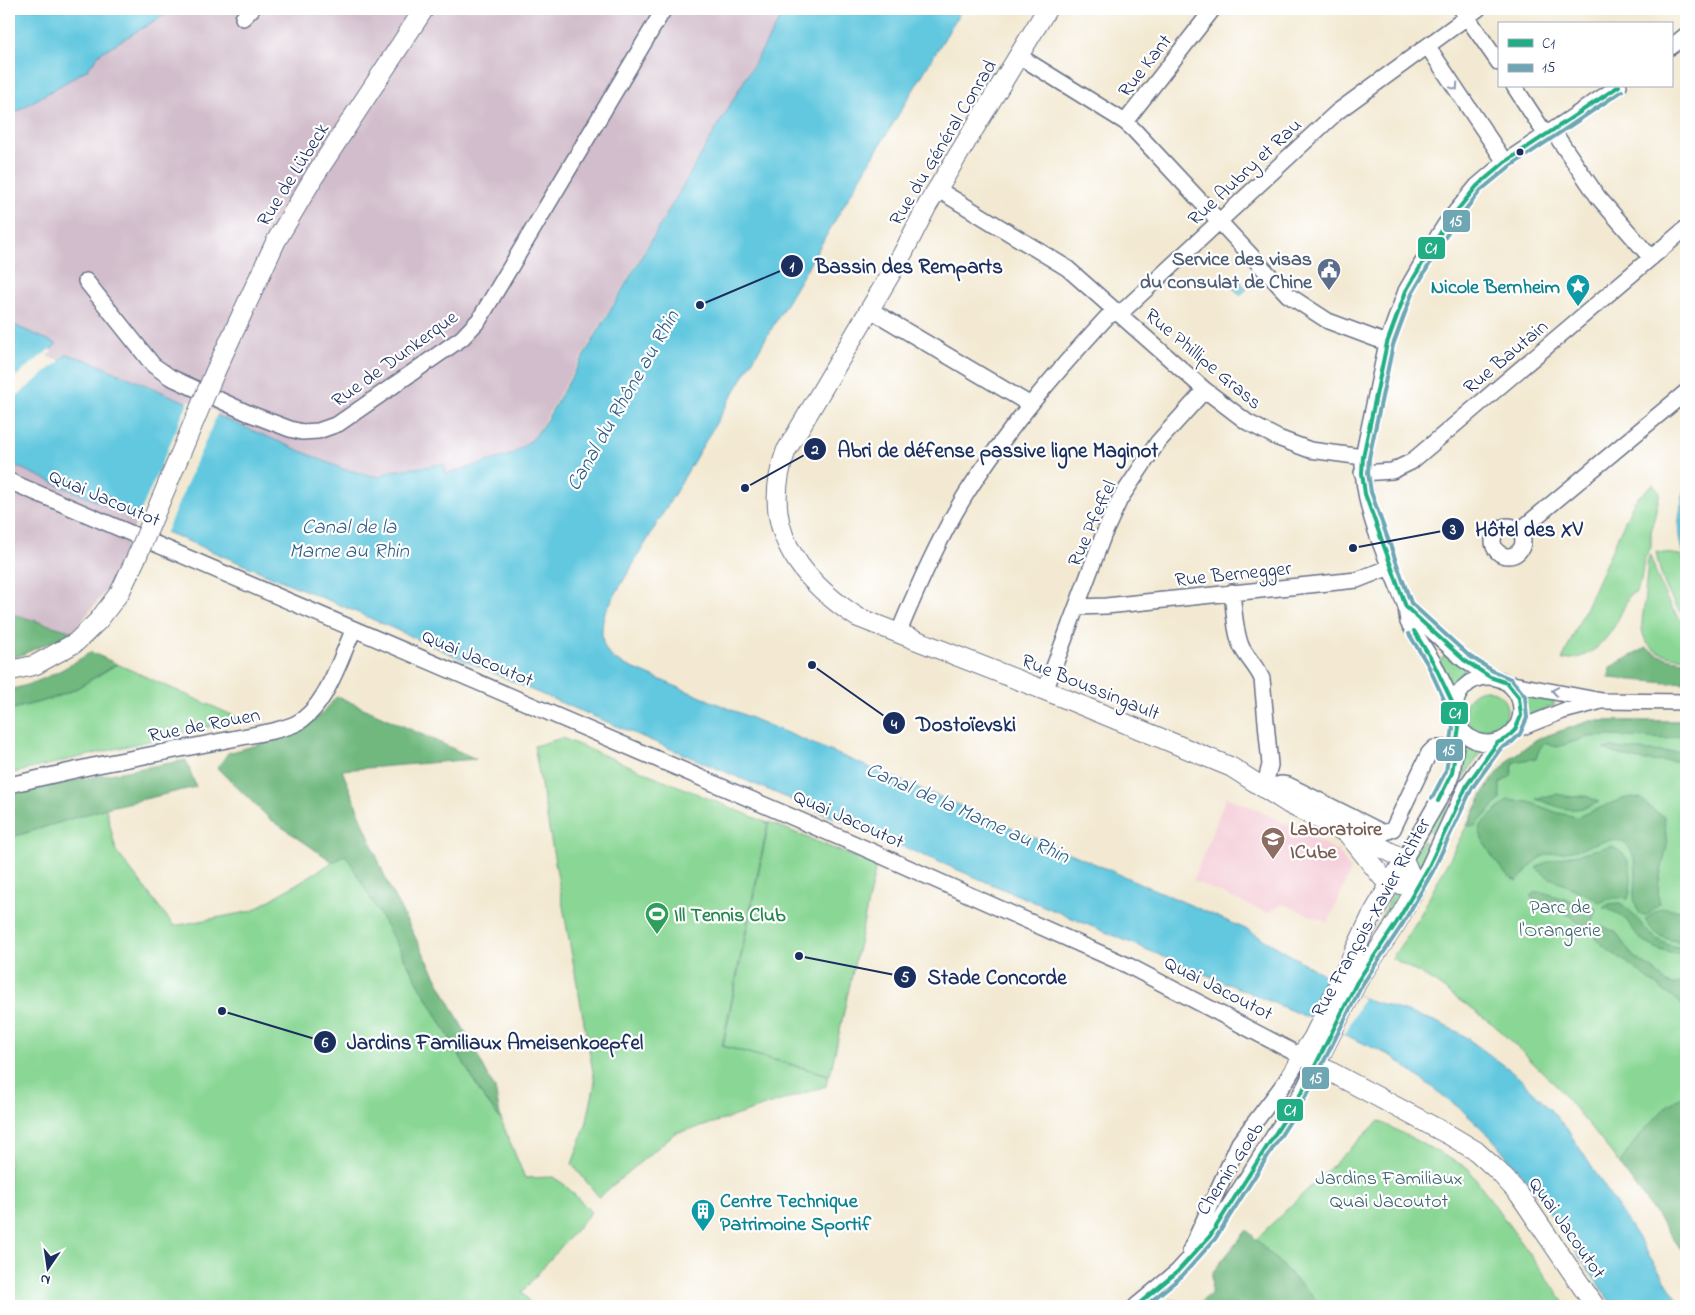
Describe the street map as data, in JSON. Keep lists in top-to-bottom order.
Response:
{
  "streets": {
    "main road": [
      "Rue du Général Conrad",
      "Rue de Lübeck",
      "Quai Jacoutot",
      "Rue Boussingault",
      "Rue François-Xavier Richter"
    ],
    "street": [
      "Rue Kant",
      "Rue Aubry et Rau",
      "Rue Bautain",
      "Rue de Dunkerque",
      "Rue Phillipe Grass",
      "Rue Pfeffel",
      "Rue Bernegger",
      "Rue de Rouen",
      "Chemin Goeb"
    ]
  },
  "crossings": [
    ["Rue du Général Conrad", "Rue Aubry et Rau"],
    ["Rue du Général Conrad", "Rue Phillipe Grass"],
    ["Rue du Général Conrad", "Rue Boussingault"],
    ["Rue Aubry et Rau", "Rue Phillipe Grass"],
    ["Rue Aubry et Rau", "Rue Boussingault"],
    ["Rue Phillipe Grass", "Rue Pfeffel"],
    ["Quai Jacoutot", "Rue de Rouen"],
    ["Quai Jacoutot", "Rue François-Xavier Richter"],
    ["Quai Jacoutot", "Chemin Goeb"],
    ["Rue Pfeffel", "Rue Bernegger"],
    ["Rue Pfeffel", "Rue Boussingault"],
    ["Rue Boussingault", "Rue François-Xavier Richter"],
    ["Rue François-Xavier Richter", "Chemin Goeb"]
  ],
  "water": ["Canal du Rhône au Rhin", "Canal de la Marne au Rhin"],
  "parks": ["Parc de l'Orangerie", "Jardins Familiaux Quai Jacoutot"],
  "places": {
    "public building": ["Service des visas du consulat de Chine"],
    "other": [
      "Bassin des Remparts",
      "Abri de défense passive ligne Maginot",
      "Hôtel des XV",
      "Dostoïevski",
      "Stade Concorde",
      "Jardins Familiaux Ameisenkoepfel"
    ],
    "place": ["Nicole Bernheim"],
    "school or university": ["Laboratoire ICube"],
    "sports": ["Ill Tennis Club"],
    "building": ["Centre Technique Patrimoine Sportif"]
  },
  "lines": ["transit line C1", "transit line 15"],
  "legend": ["C1", "15"],
  "north": "bottom"
}
